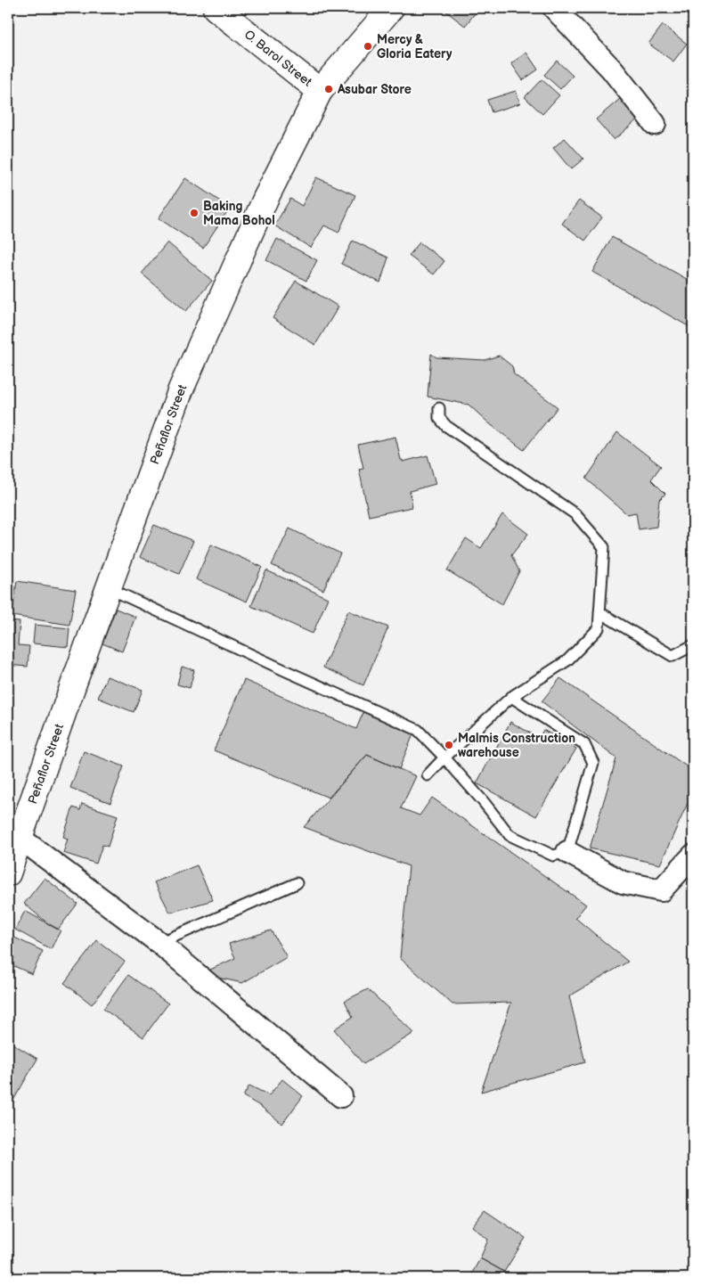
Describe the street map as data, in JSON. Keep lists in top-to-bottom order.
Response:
{
  "streets": {
    "main road": ["O. Barol Street", "Peñaflor Street"]
  },
  "crossings": [
    ["O. Barol Street", "Peñaflor Street"]
  ],
  "places": [
    "Mercy & Gloria Eatery",
    "Asubar Store",
    "Baking Mama Bohol",
    "Malmis Construction warehouse"
  ]
}
